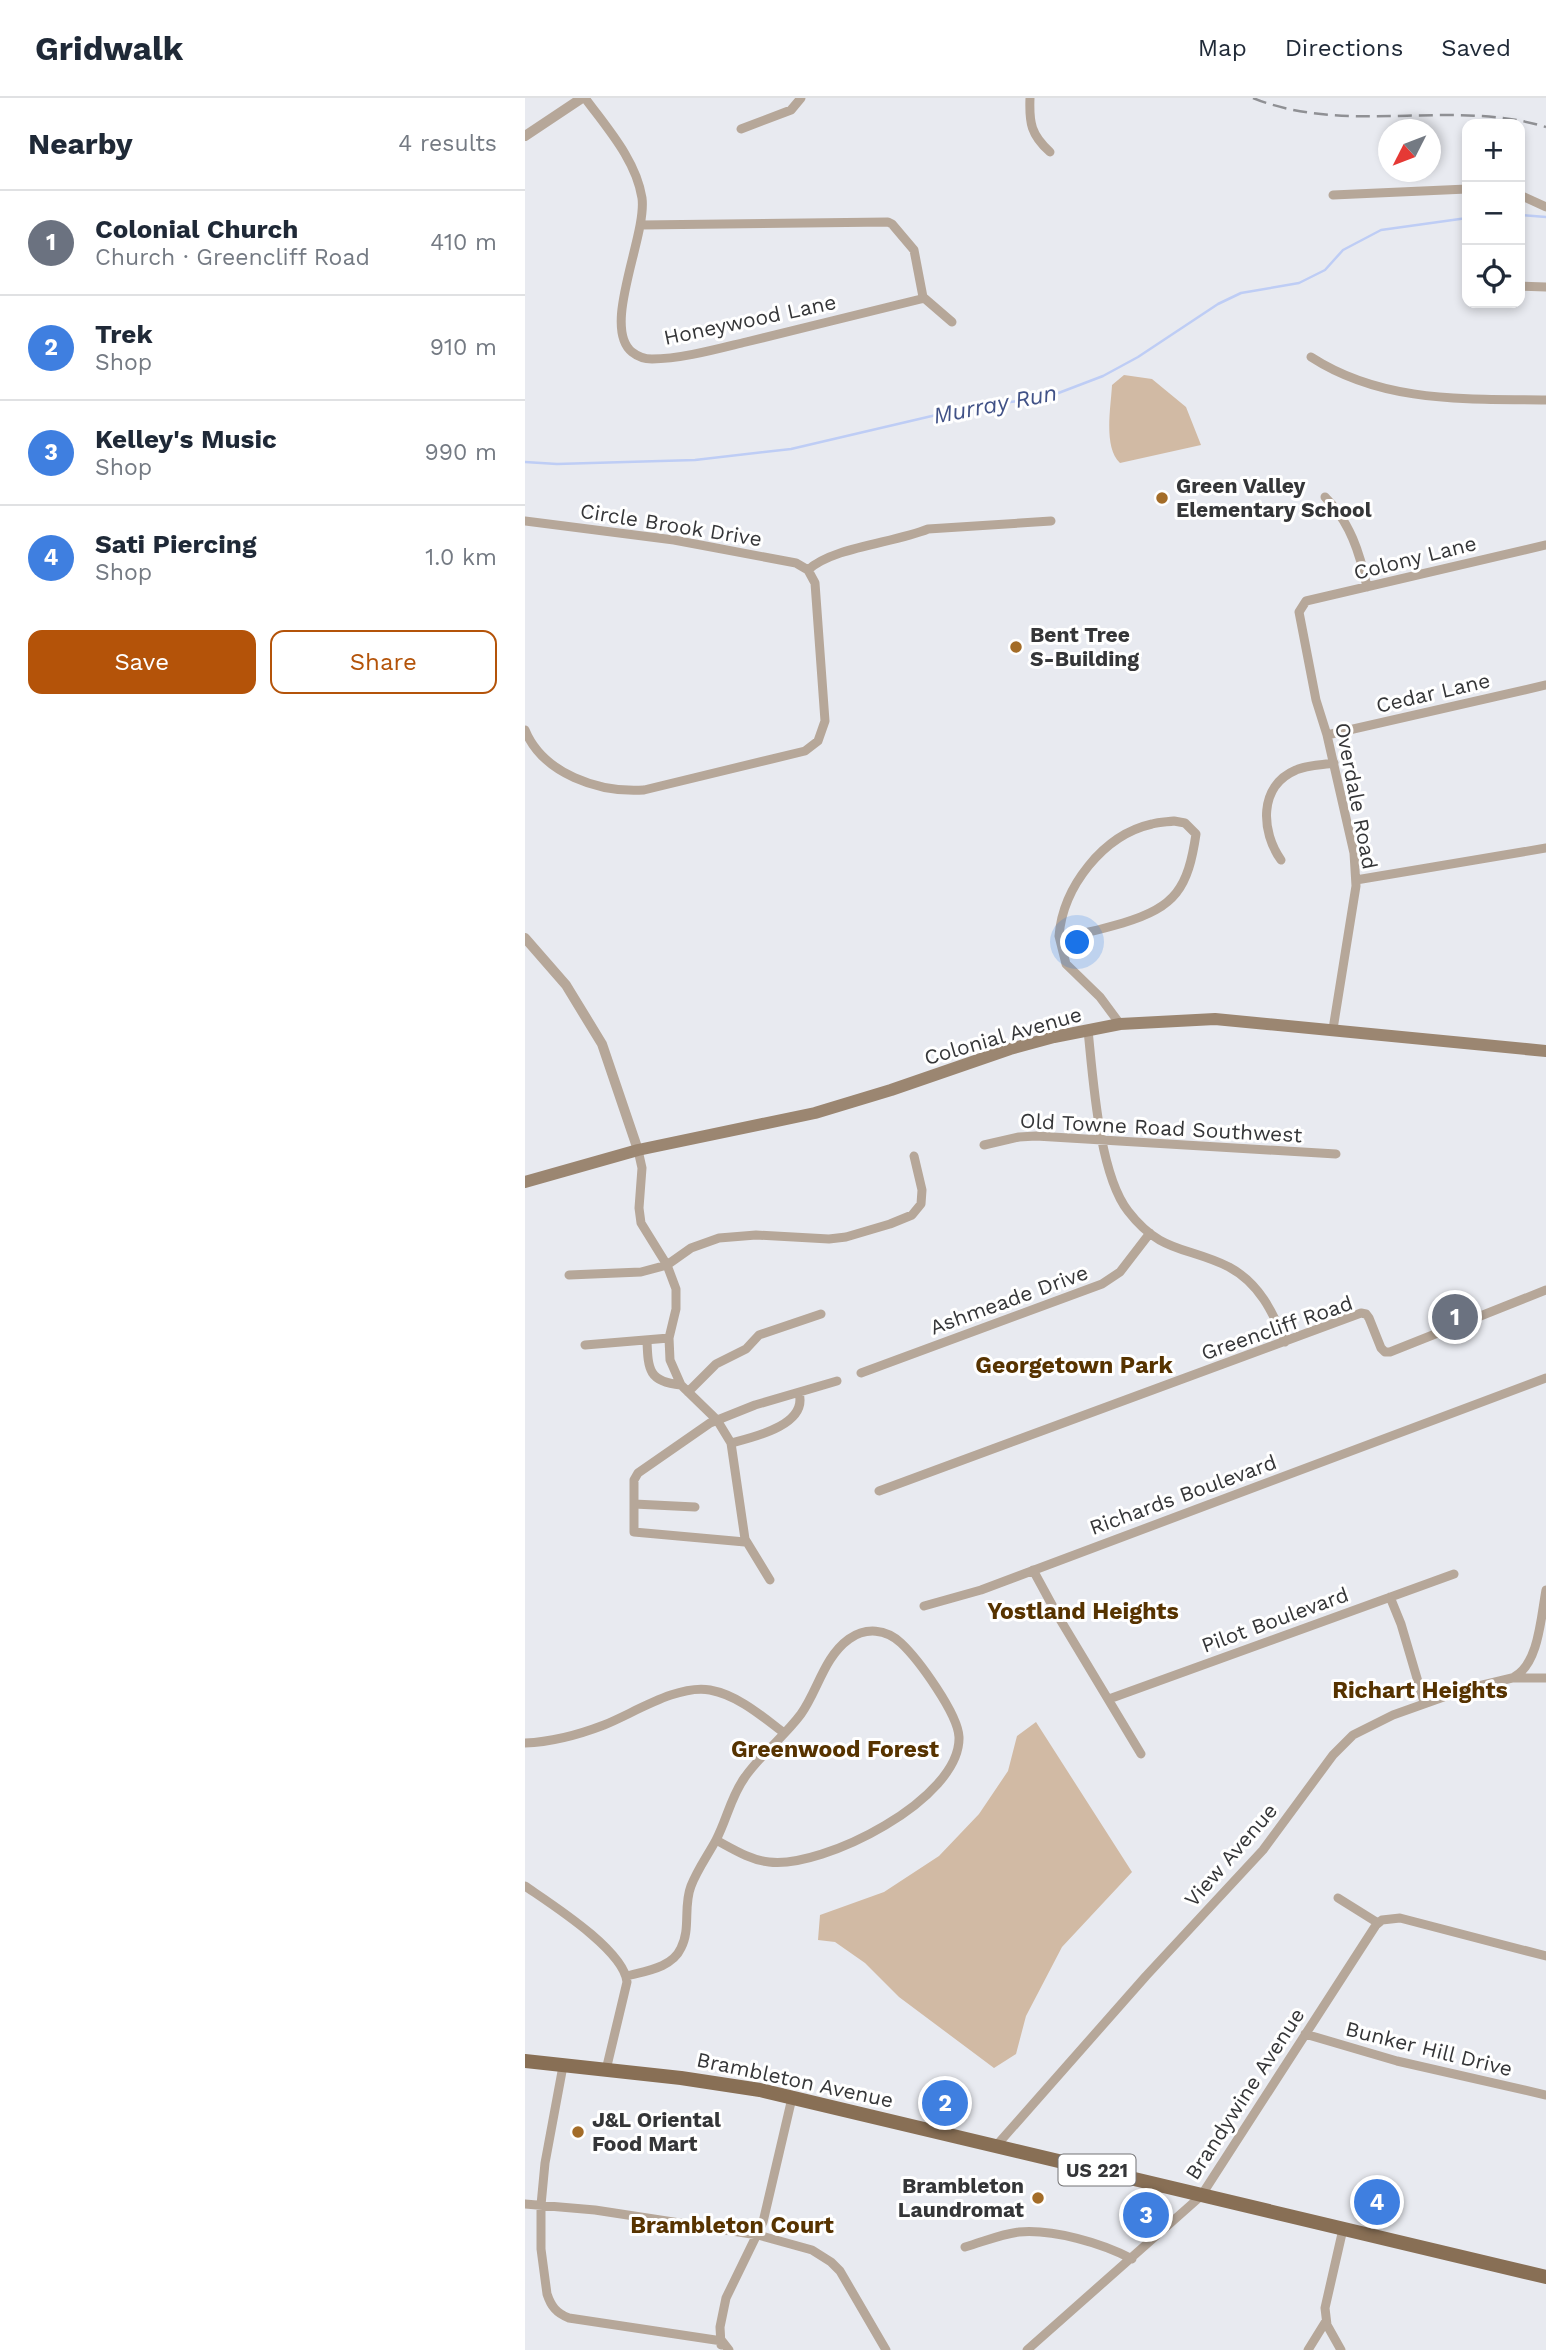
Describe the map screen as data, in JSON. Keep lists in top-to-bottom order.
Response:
{
  "streets": {
    "main road": ["Colonial Avenue", "Brambleton Avenue", "US 221"],
    "street": [
      "Honeywood Lane",
      "Circle Brook Drive",
      "Colony Lane",
      "Cedar Lane",
      "Overdale Road",
      "Old Towne Road Southwest",
      "Ashmeade Drive",
      "Greencliff Road",
      "Richards Boulevard",
      "Pilot Boulevard",
      "View Avenue",
      "Bunker Hill Drive",
      "Brandywine Avenue"
    ]
  },
  "crossings": [
    ["Colony Lane", "Overdale Road"],
    ["Cedar Lane", "Overdale Road"],
    ["Overdale Road", "Colonial Avenue"],
    ["View Avenue", "Brambleton Avenue"],
    ["Bunker Hill Drive", "Brandywine Avenue"],
    ["Brambleton Avenue", "Brandywine Avenue"],
    ["Brambleton Avenue", "US 221"]
  ],
  "districts": [
    "Georgetown Park",
    "Yostland Heights",
    "Richart Heights",
    "Greenwood Forest",
    "Brambleton Court"
  ],
  "water": ["Murray Run"],
  "places": [
    "Green Valley Elementary School",
    "Bent Tree S-Building",
    "J&L Oriental Food Mart",
    "Brambleton Laundromat"
  ],
  "north": "bottom left",
  "page": {
    "header": "Gridwalk",
    "nav": ["Map", "Directions", "Saved"],
    "heading": ["Nearby", "4 results"],
    "map_buttons": ["+", "−"],
    "list": [
      {
        "mark": "1",
        "name": "Colonial Church",
        "note": "Church · Greencliff Road",
        "value": "410 m"
      },
      {
        "mark": "2",
        "name": "Trek",
        "note": "Shop",
        "value": "910 m"
      },
      {
        "mark": "3",
        "name": "Kelley's Music",
        "note": "Shop",
        "value": "990 m"
      },
      {
        "mark": "4",
        "name": "Sati Piercing",
        "note": "Shop",
        "value": "1.0 km"
      }
    ],
    "buttons": ["Save", "Share"],
    "pins": [
      "1",
      "2",
      "4",
      "3"
    ]
  }
}
